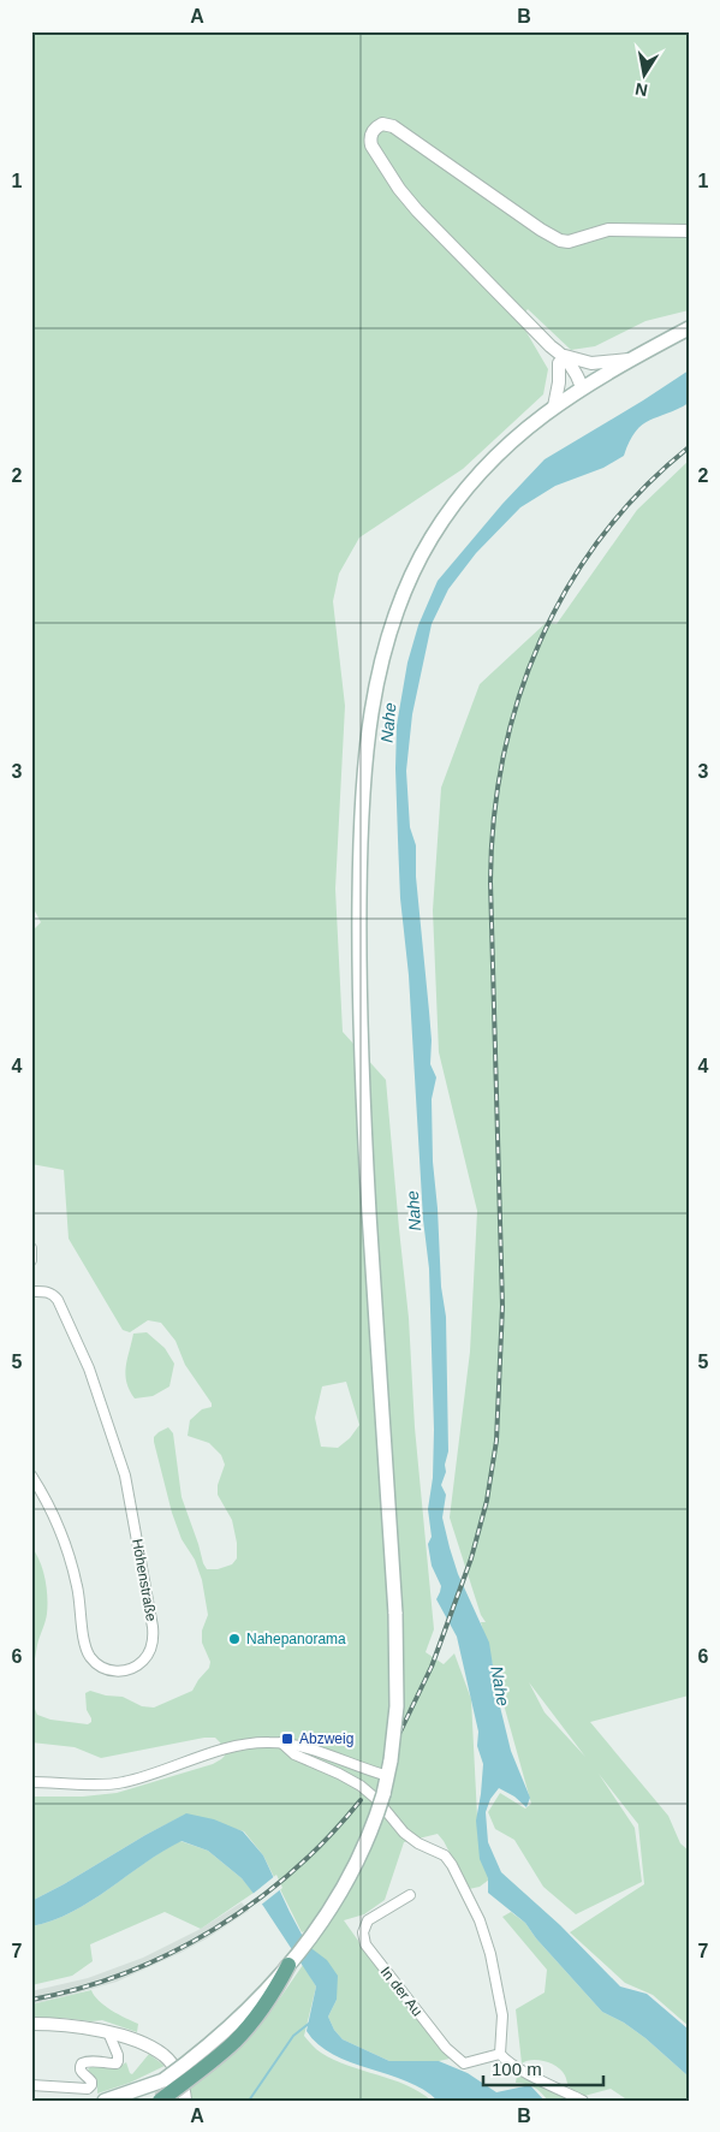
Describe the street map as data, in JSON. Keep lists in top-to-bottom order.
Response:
{
  "streets": {
    "street": ["Höhenstraße", "In der Au"]
  },
  "water": ["Nahe"],
  "places": {
    "other": ["Nahepanorama"],
    "transit": ["Abzweig"]
  },
  "scale_bar": "100 m",
  "north": "bottom",
  "grid": {
    "columns": ["A", "B"],
    "rows": [
      "1",
      "2",
      "3",
      "4",
      "5",
      "6",
      "7"
    ]
  }
}
